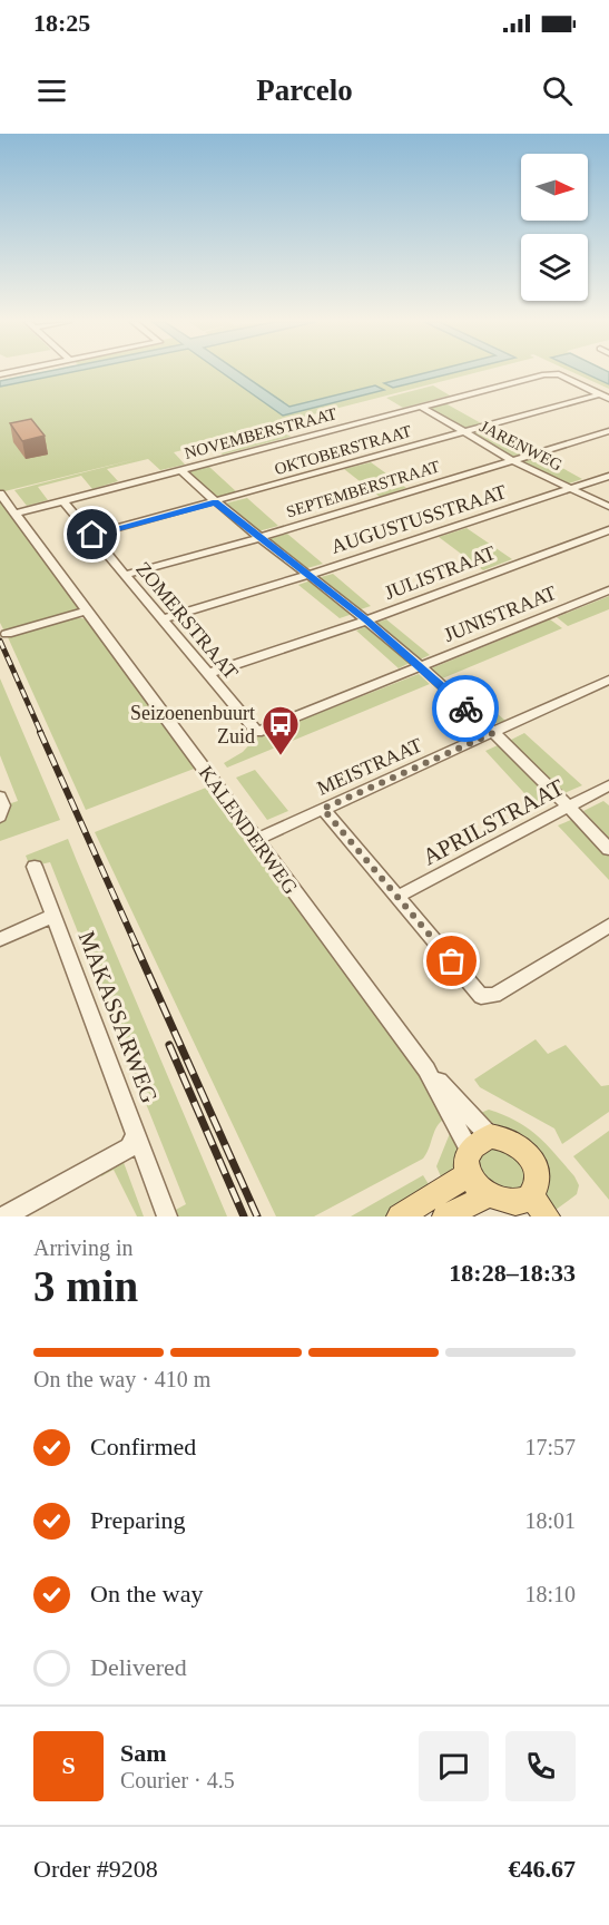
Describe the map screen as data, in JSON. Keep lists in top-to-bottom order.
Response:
{
  "streets": {
    "street": [
      "NOVEMBERSTRAAT",
      "JARENWEG",
      "OKTOBERSTRAAT",
      "SEPTEMBERSTRAAT",
      "AUGUSTUSSTRAAT",
      "JULISTRAAT",
      "JUNISTRAAT",
      "ZOMERSTRAAT",
      "MEISTRAAT",
      "APRILSTRAAT",
      "KALENDERWEG",
      "MAKASSARWEG"
    ]
  },
  "crossings": [
    ["NOVEMBERSTRAAT", "JARENWEG"],
    ["NOVEMBERSTRAAT", "OKTOBERSTRAAT"],
    ["NOVEMBERSTRAAT", "ZOMERSTRAAT"],
    ["NOVEMBERSTRAAT", "KALENDERWEG"],
    ["JARENWEG", "OKTOBERSTRAAT"],
    ["JARENWEG", "SEPTEMBERSTRAAT"],
    ["JARENWEG", "AUGUSTUSSTRAAT"],
    ["OKTOBERSTRAAT", "ZOMERSTRAAT"],
    ["SEPTEMBERSTRAAT", "ZOMERSTRAAT"],
    ["AUGUSTUSSTRAAT", "ZOMERSTRAAT"],
    ["JULISTRAAT", "ZOMERSTRAAT"],
    ["JUNISTRAAT", "ZOMERSTRAAT"],
    ["MEISTRAAT", "KALENDERWEG"]
  ],
  "places": {
    "bus stop": ["Seizoenenbuurt Zuid"]
  },
  "north": "right",
  "page": {
    "status": "18:25",
    "header": "Parcelo",
    "heading": ["3 min", "Arriving in", "18:28–18:33"],
    "panel": [
      "Sam",
      "Courier · 4.5",
      "Order #9208",
      "€46.67"
    ],
    "bar": "On the way · 410 m",
    "list": [
      ["Confirmed", "17:57"],
      ["Preparing", "18:01"],
      ["On the way", "18:10"],
      "Delivered"
    ],
    "round": "S"
  }
}
